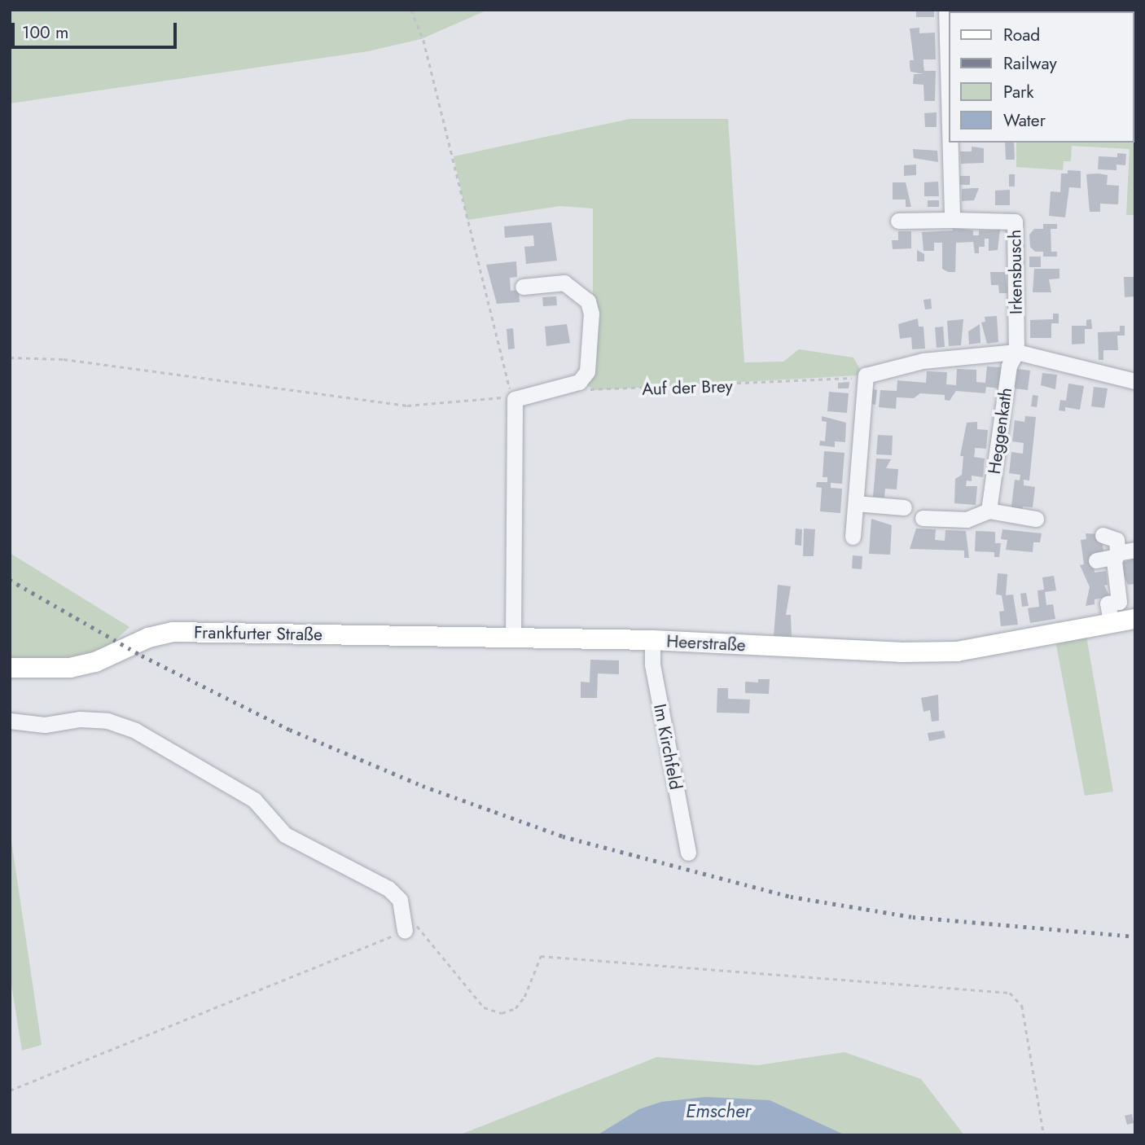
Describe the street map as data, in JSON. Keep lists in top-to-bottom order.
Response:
{
  "streets": {
    "main road": ["Frankfurter Straße", "Heerstraße"],
    "street": ["Irkensbusch", "Heggenkath", "Im Kirchfeld"],
    "path": ["Auf der Brey"]
  },
  "crossings": [
    ["Irkensbusch", "Heggenkath"],
    ["Frankfurter Straße", "Heerstraße"],
    ["Heerstraße", "Im Kirchfeld"]
  ],
  "water": ["Emscher"],
  "legend": [
    "Road",
    "Railway",
    "Park",
    "Water"
  ],
  "scale_bar": "100 m"
}
